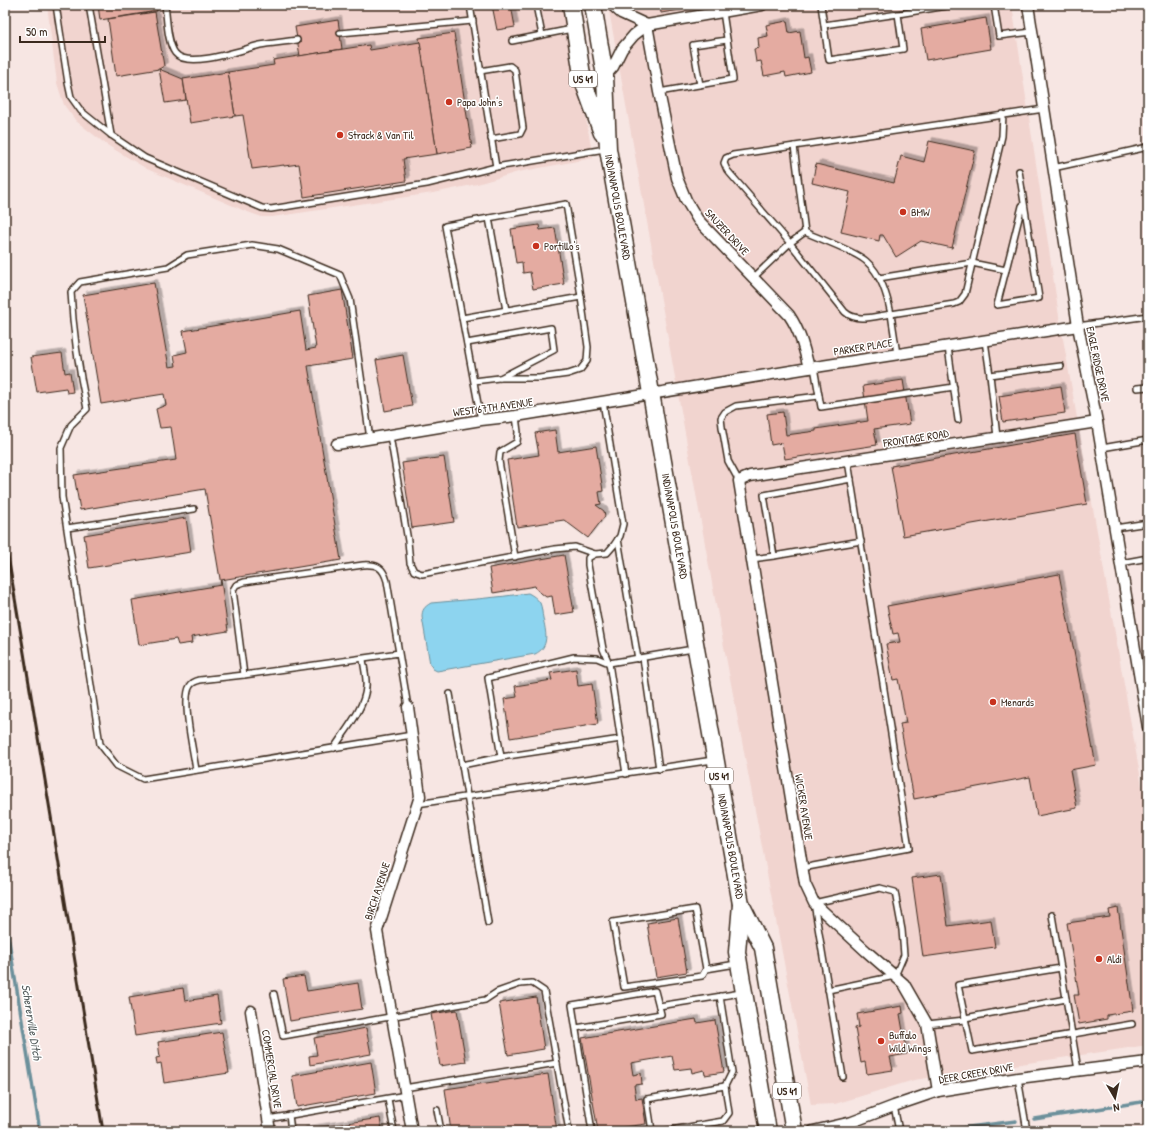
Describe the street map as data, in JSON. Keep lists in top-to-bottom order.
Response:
{
  "streets": {
    "highway": ["US 41", "INDIANAPOLIS BOULEVARD"],
    "street": [
      "SAUZER DRIVE",
      "PARKER PLACE",
      "EAGLE RIDGE DRIVE",
      "WEST 67TH AVENUE",
      "FRONTAGE ROAD",
      "WICKER AVENUE",
      "BIRCH AVENUE",
      "COMMERCIAL DRIVE",
      "DEER CREEK DRIVE"
    ]
  },
  "crossings": [
    ["INDIANAPOLIS BOULEVARD", "PARKER PLACE"],
    ["INDIANAPOLIS BOULEVARD", "WEST 67TH AVENUE"],
    ["SAUZER DRIVE", "PARKER PLACE"],
    ["PARKER PLACE", "EAGLE RIDGE DRIVE"],
    ["PARKER PLACE", "WEST 67TH AVENUE"],
    ["EAGLE RIDGE DRIVE", "FRONTAGE ROAD"],
    ["FRONTAGE ROAD", "WICKER AVENUE"],
    ["WICKER AVENUE", "DEER CREEK DRIVE"]
  ],
  "water": ["Schererville Ditch"],
  "places": [
    "Papa John's",
    "Strack & Van Til",
    "BMW",
    "Portillo's",
    "Menards",
    "Aldi",
    "Buffalo Wild Wings"
  ],
  "scale_bar": "50 m",
  "north": "bottom"
}
